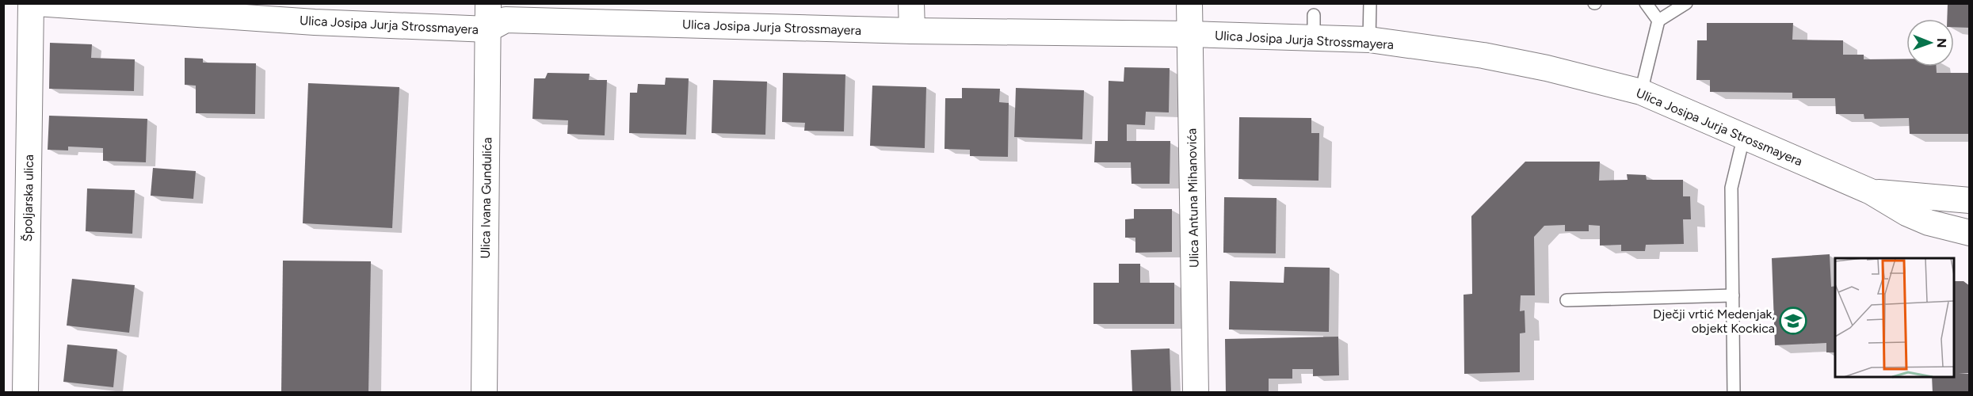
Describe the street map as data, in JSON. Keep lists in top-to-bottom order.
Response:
{
  "streets": {
    "street": [
      "Ulica Josipa Jurja Strossmayera",
      "Špoljarska ulica",
      "Ulica Ivana Gundulića",
      "Ulica Antuna Mihanovića"
    ]
  },
  "crossings": [
    ["Ulica Josipa Jurja Strossmayera", "Ulica Ivana Gundulića"],
    ["Ulica Josipa Jurja Strossmayera", "Ulica Antuna Mihanovića"]
  ],
  "places": {
    "school or university": ["Dječji vrtić Medenjak, objekt Kockica"]
  },
  "north": "right"
}
